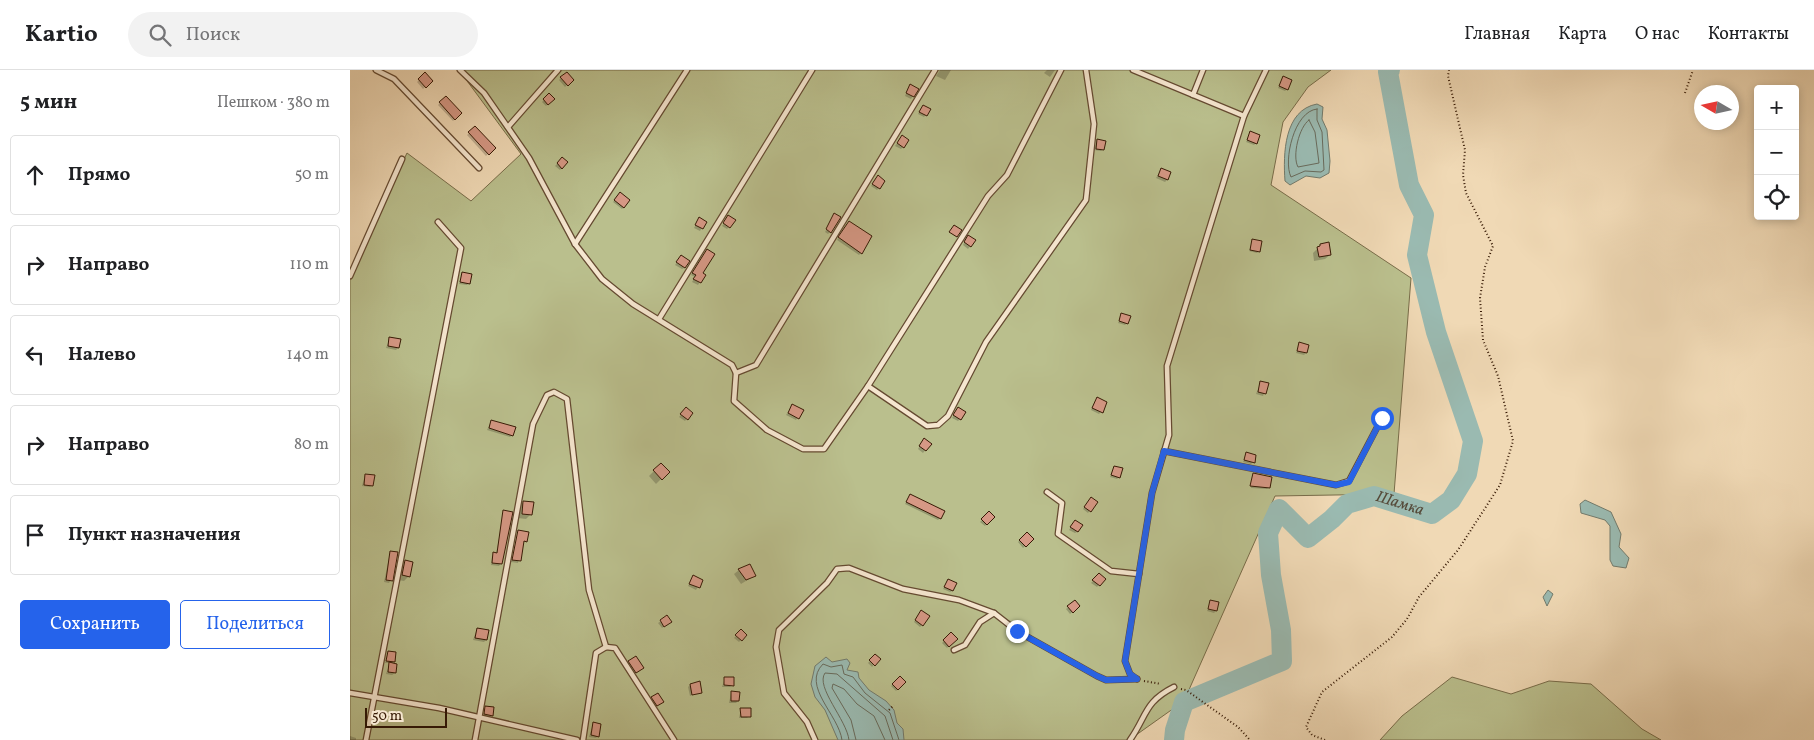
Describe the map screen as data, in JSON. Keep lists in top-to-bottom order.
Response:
{
  "water": ["Шамка"],
  "scale_bar": "50 m",
  "north": "left",
  "page": {
    "header": "Kartio",
    "search": "Поиск",
    "nav": [
      "Главная",
      "Карта",
      "О нас",
      "Контакты"
    ],
    "heading": ["5 мин", "Пешком · 380 m"],
    "map_buttons": ["+", "−"],
    "list": [
      ["Прямо", "50 m"],
      ["Направо", "110 m"],
      ["Налево", "140 m"],
      ["Направо", "80 m"],
      "Пункт назначения"
    ],
    "buttons": ["Сохранить", "Поделиться"],
    "scale": "50 m"
  }
}
